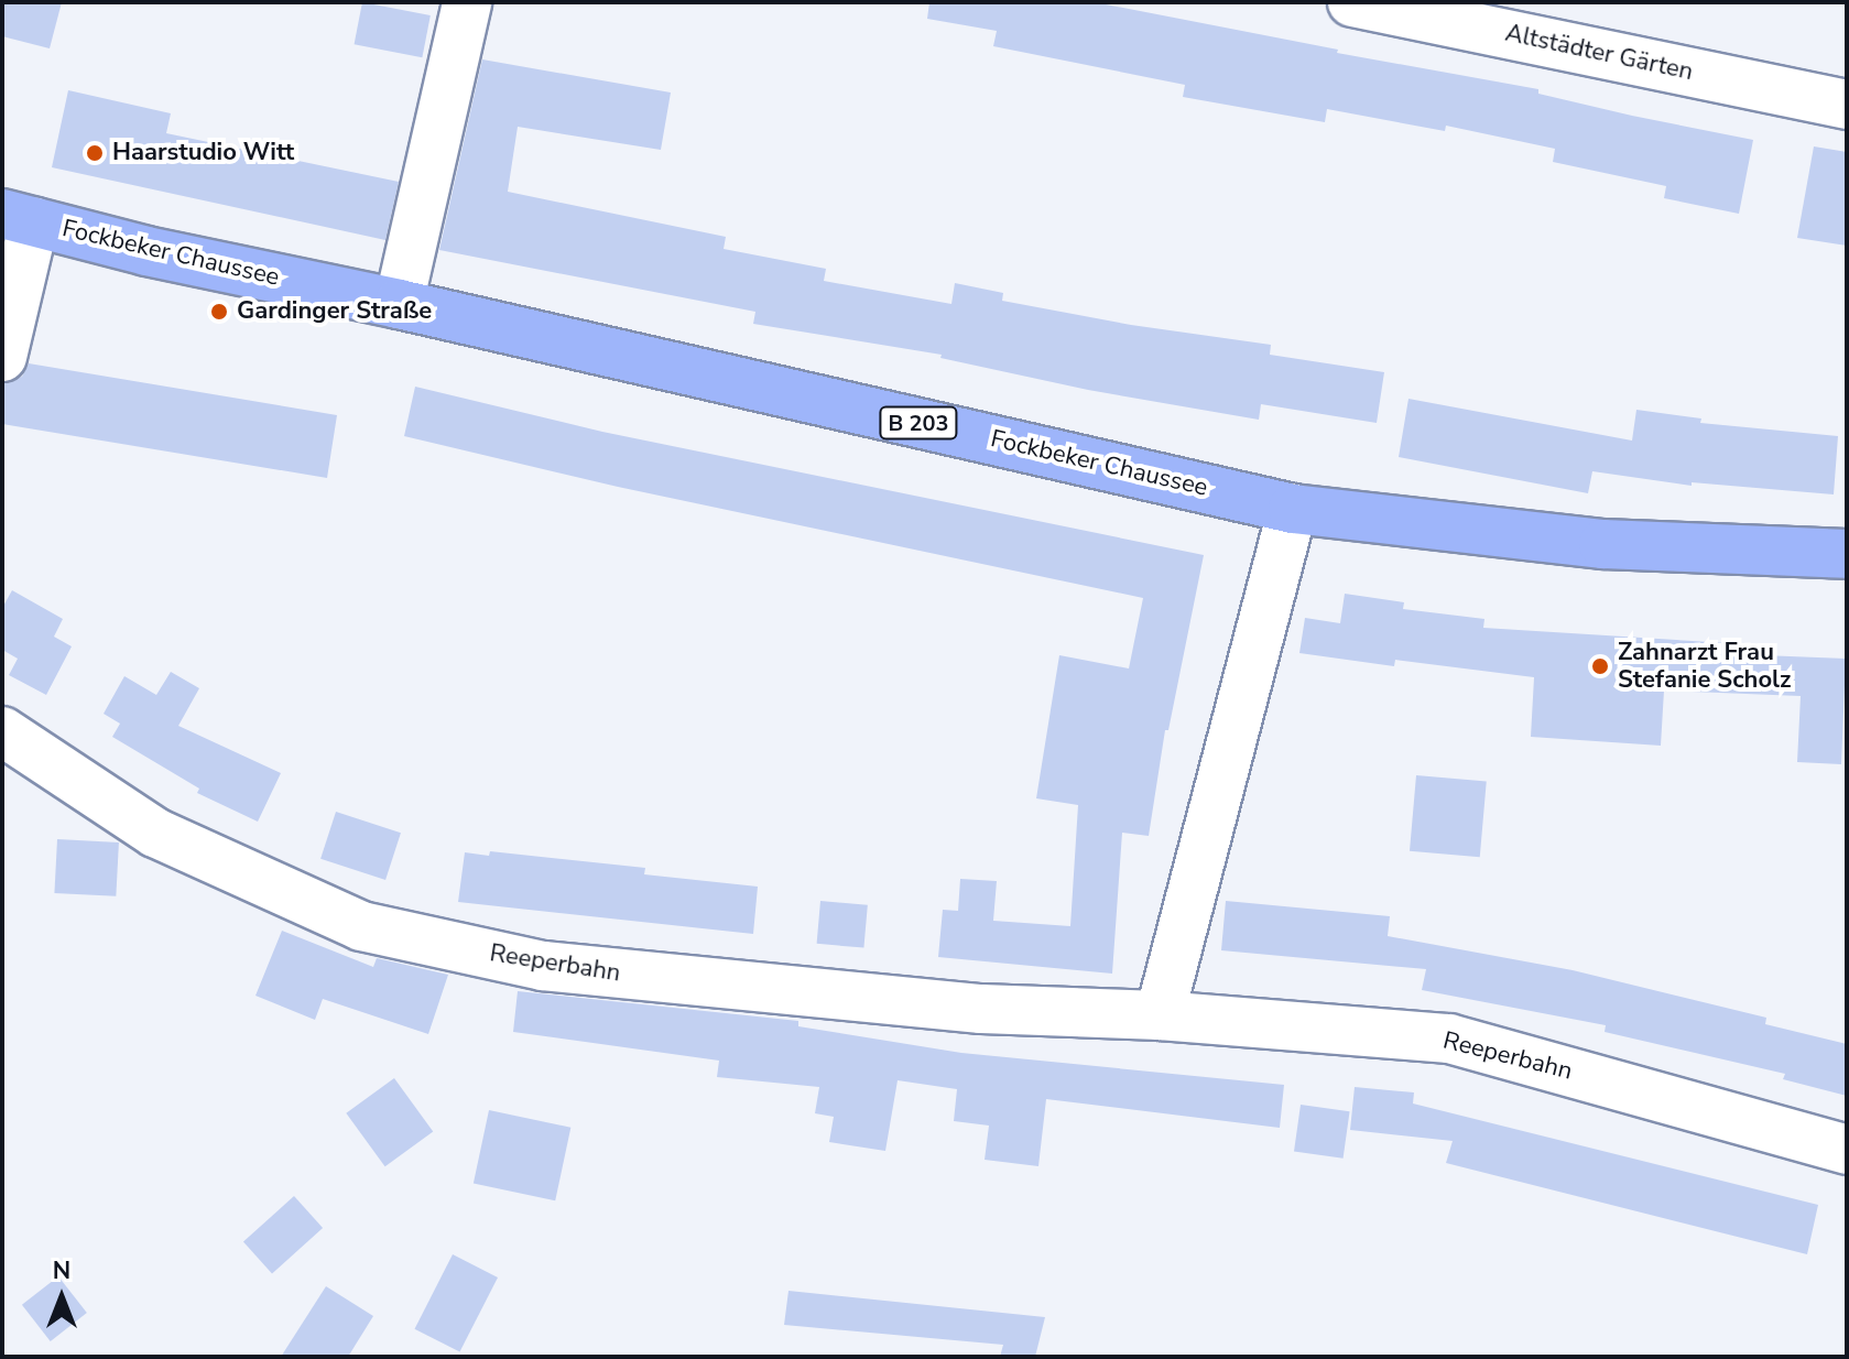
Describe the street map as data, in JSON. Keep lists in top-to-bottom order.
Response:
{
  "streets": {
    "main road": ["Fockbeker Chaussee", "B 203"],
    "street": ["Altstädter Gärten", "Reeperbahn"]
  },
  "places": ["Haarstudio Witt", "Gardinger Straße", "Zahnarzt Frau Stefanie Scholz"],
  "north": "top"
}
